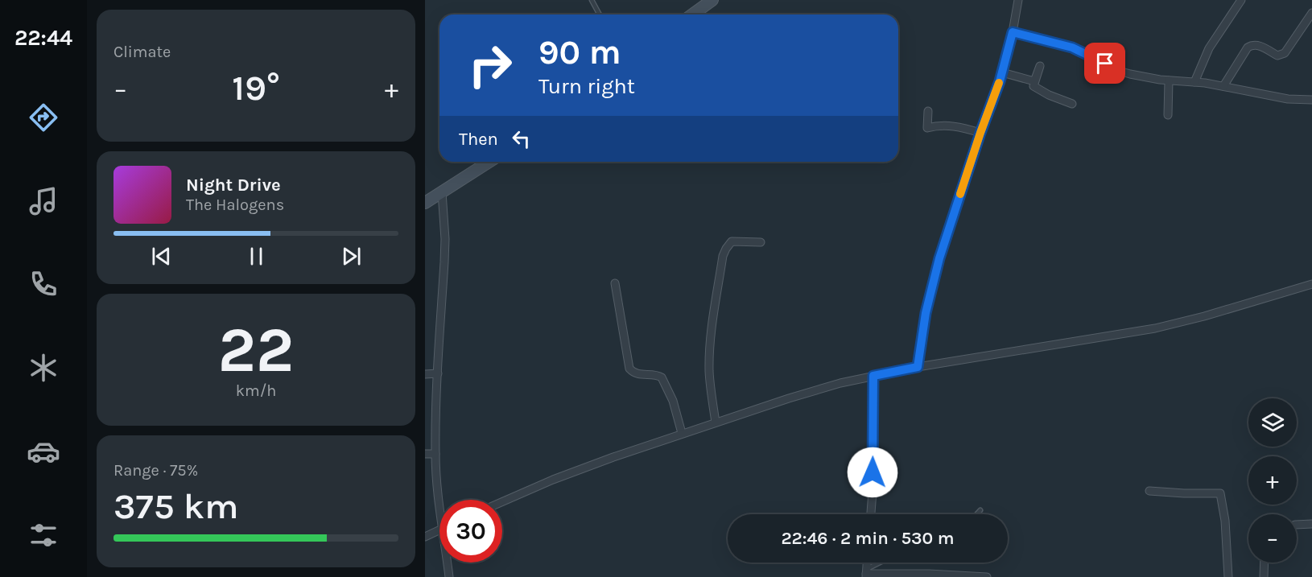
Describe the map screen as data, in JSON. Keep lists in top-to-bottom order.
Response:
{
  "page": {
    "tabs": "22:44",
    "tile": [
      "Climate",
      ["22", "km/h"],
      ["Range · 75%", "375 km"]
    ],
    "turn": ["90 m", "Turn right"],
    "heat": ["−", "19°", "+"],
    "then": "Then",
    "song": ["Night Drive", "The Halogens"],
    "map_buttons": ["+", "−"],
    "limit": "30",
    "trip": "22:46 · 2 min · 530 m"
  }
}
